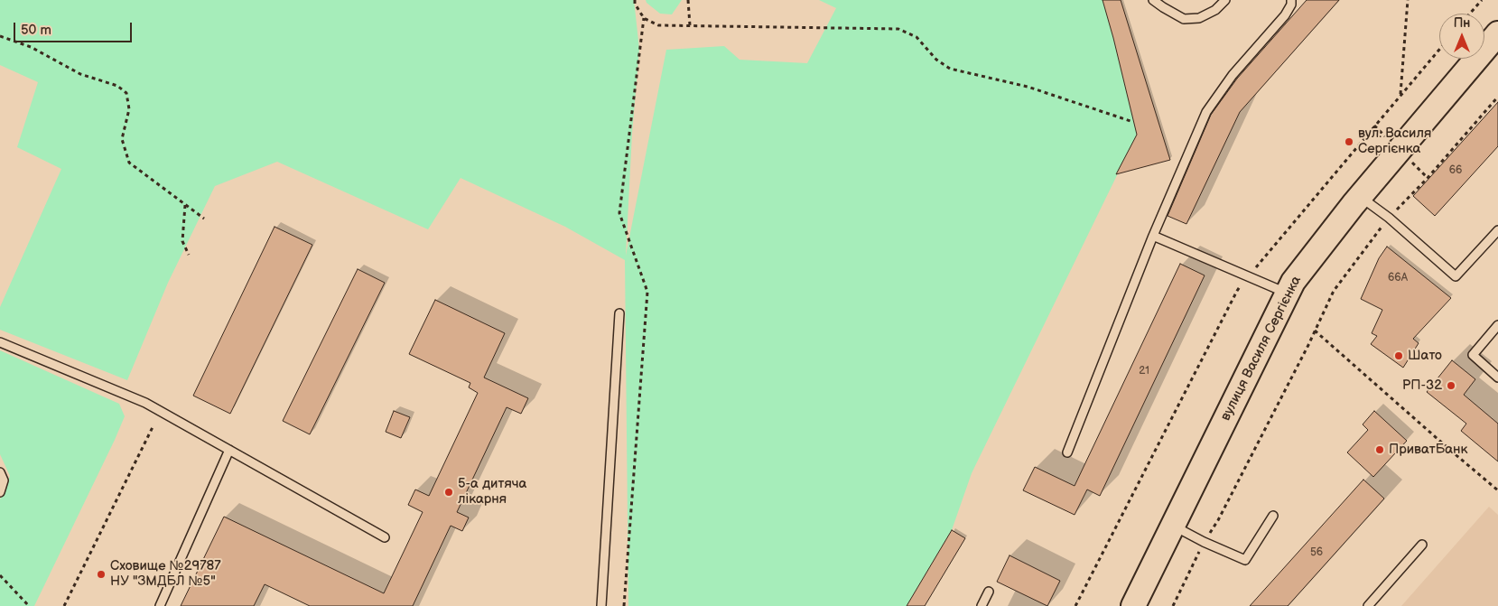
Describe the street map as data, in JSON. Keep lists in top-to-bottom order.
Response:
{
  "streets": {
    "main road": ["вулиця Василя Сергієнка"]
  },
  "places": [
    "вул. Василя Сергієнка",
    "Шато",
    "РП-32",
    "ПриватБанк",
    "5-а дитяча лікарня",
    "Сховище №29787 НУ \"ЗМДБЛ №5\""
  ],
  "house_numbers": [
    "66",
    "66А",
    "21",
    "56"
  ],
  "scale_bar": "50 m",
  "north": "top"
}
